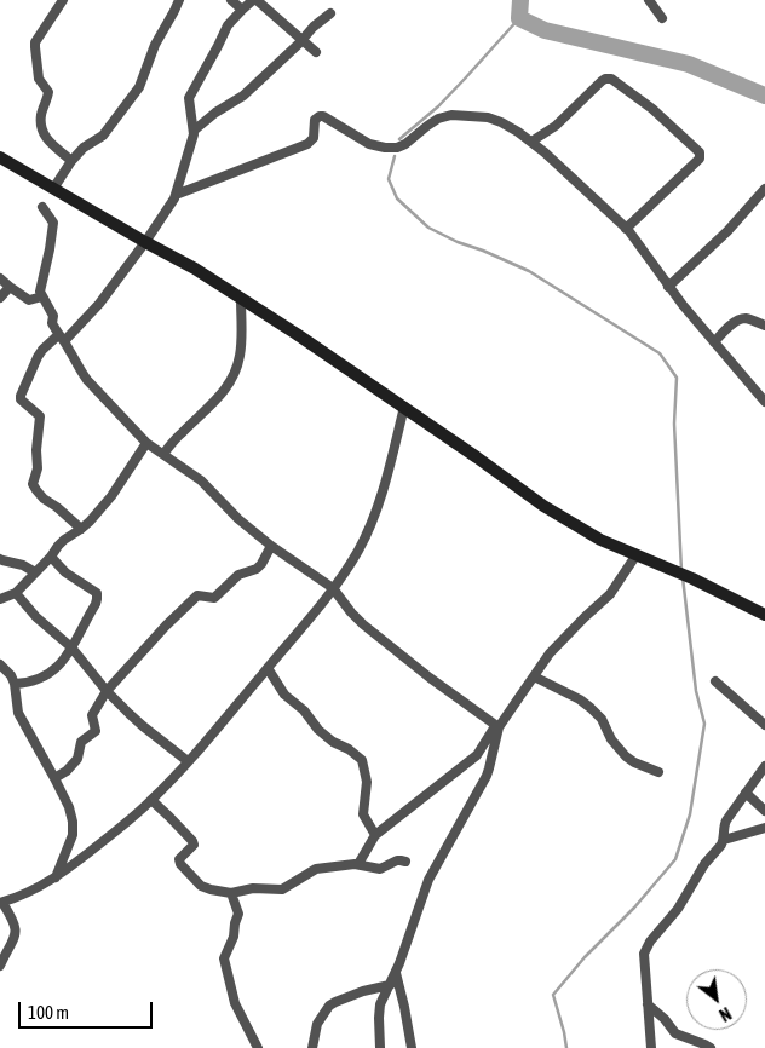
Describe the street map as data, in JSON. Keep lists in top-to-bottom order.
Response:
{
  "scale_bar": "100 m",
  "north": "bottom right"
}
